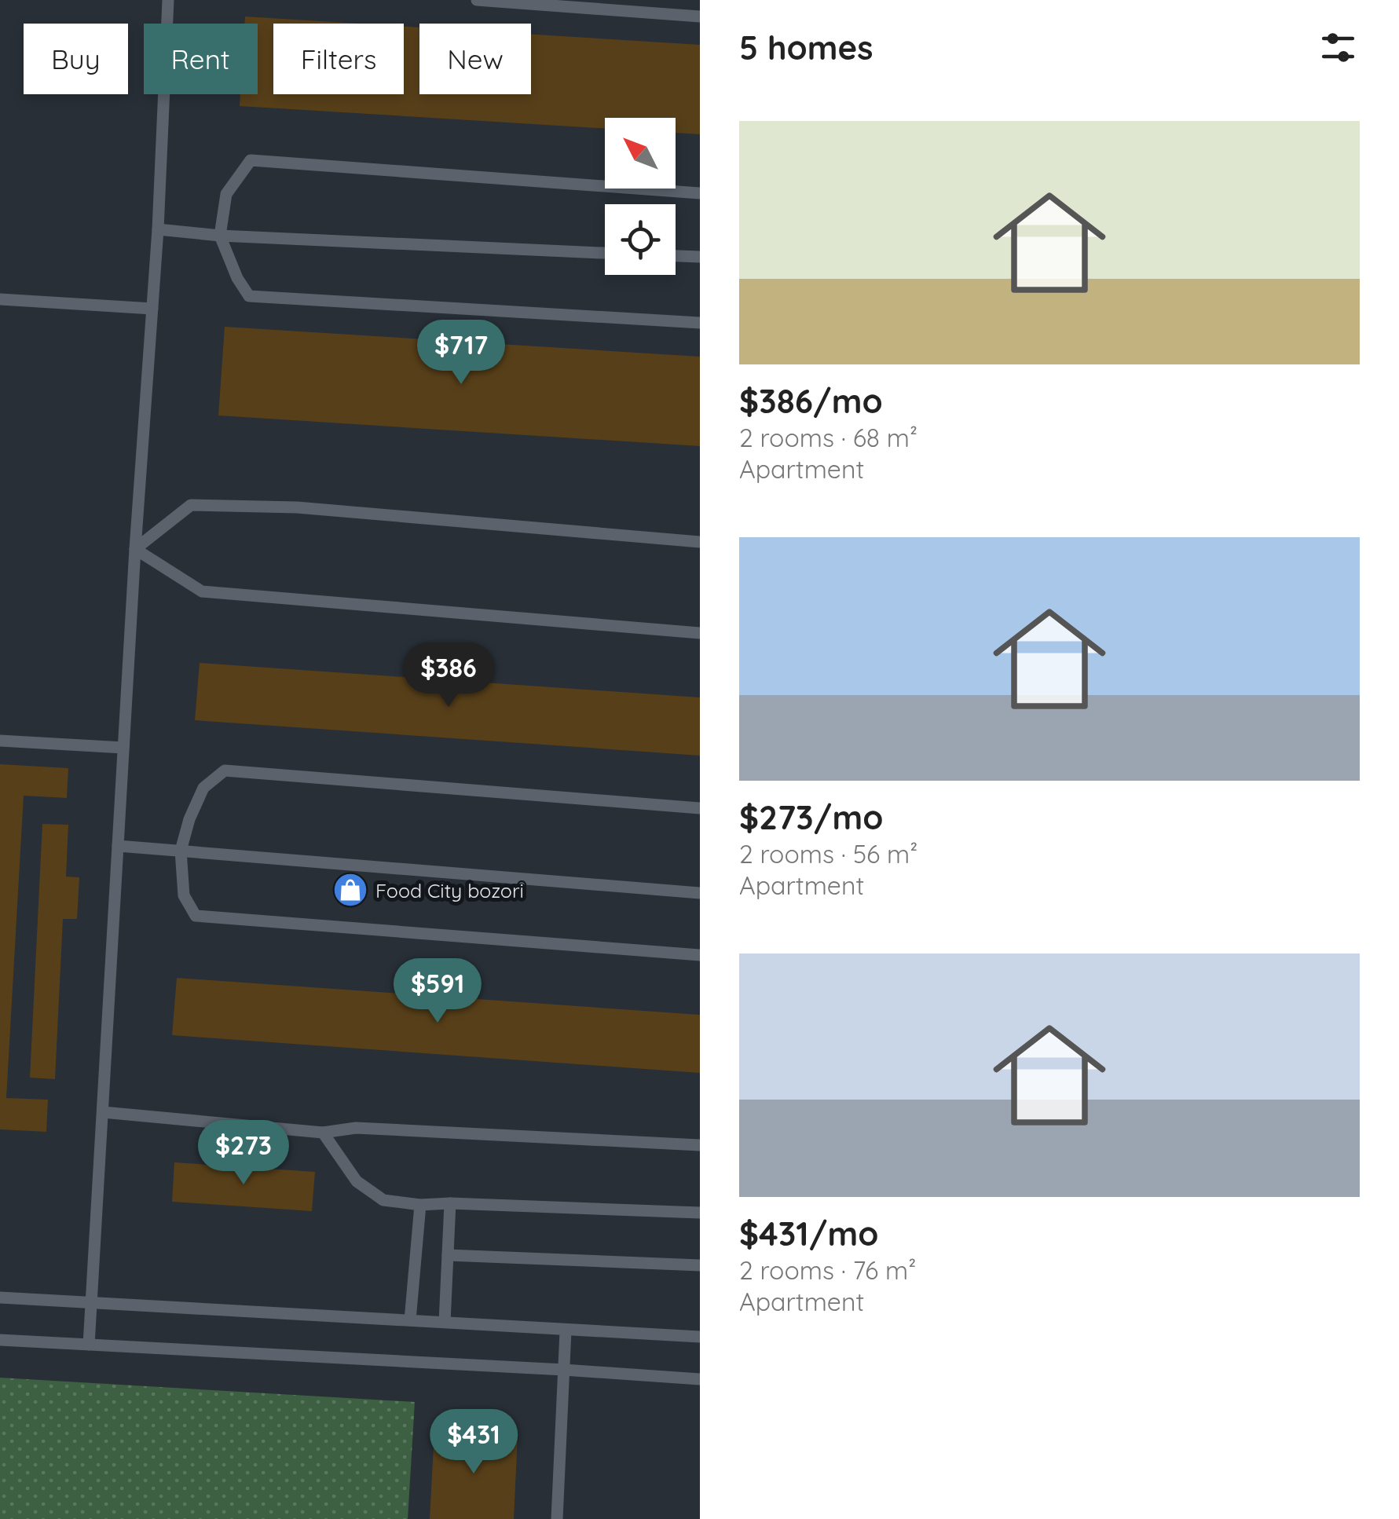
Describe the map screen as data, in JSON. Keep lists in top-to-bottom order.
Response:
{
  "places": {
    "shop": ["Food City bozori"]
  },
  "north": "top left",
  "page": {
    "heading": "5 homes",
    "chip": [
      "Buy",
      "Rent",
      "Filters",
      "New"
    ],
    "list": [
      {
        "name": "$386/mo",
        "note": "2 rooms · 68 m² · Apartment"
      },
      {
        "name": "$273/mo",
        "note": "2 rooms · 56 m² · Apartment"
      },
      {
        "name": "$431/mo",
        "note": "2 rooms · 76 m² · Apartment"
      }
    ],
    "price": [
      "$717",
      "$386",
      "$591",
      "$273",
      "$431"
    ]
  }
}
